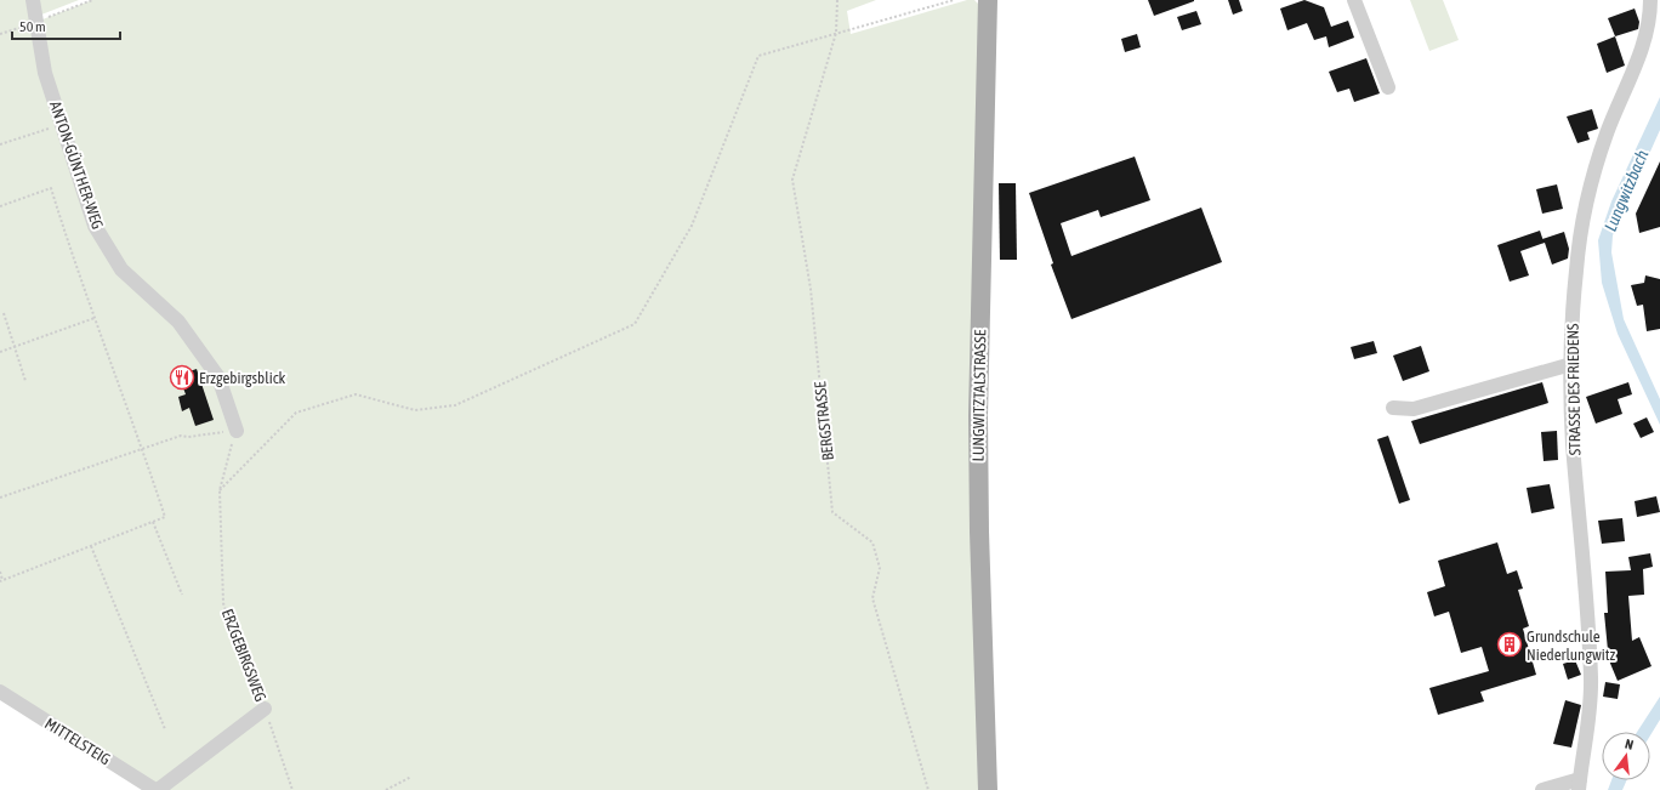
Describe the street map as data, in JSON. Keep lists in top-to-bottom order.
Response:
{
  "streets": {
    "main road": ["LUNGWITZTALSTRASSE"],
    "street": ["ANTON-GÜNTHER-WEG", "STRASSE DES FRIEDENS", "MITTELSTEIG"],
    "path": ["BERGSTRASSE", "ERZGEBIRGSWEG"]
  },
  "crossings": [
    ["ANTON-GÜNTHER-WEG", "ERZGEBIRGSWEG"]
  ],
  "water": ["Lungwitzbach"],
  "places": {
    "restaurant": ["Erzgebirgsblick"],
    "building": ["Grundschule Niederlungwitz"]
  },
  "scale_bar": "50 m",
  "north": "top"
}
